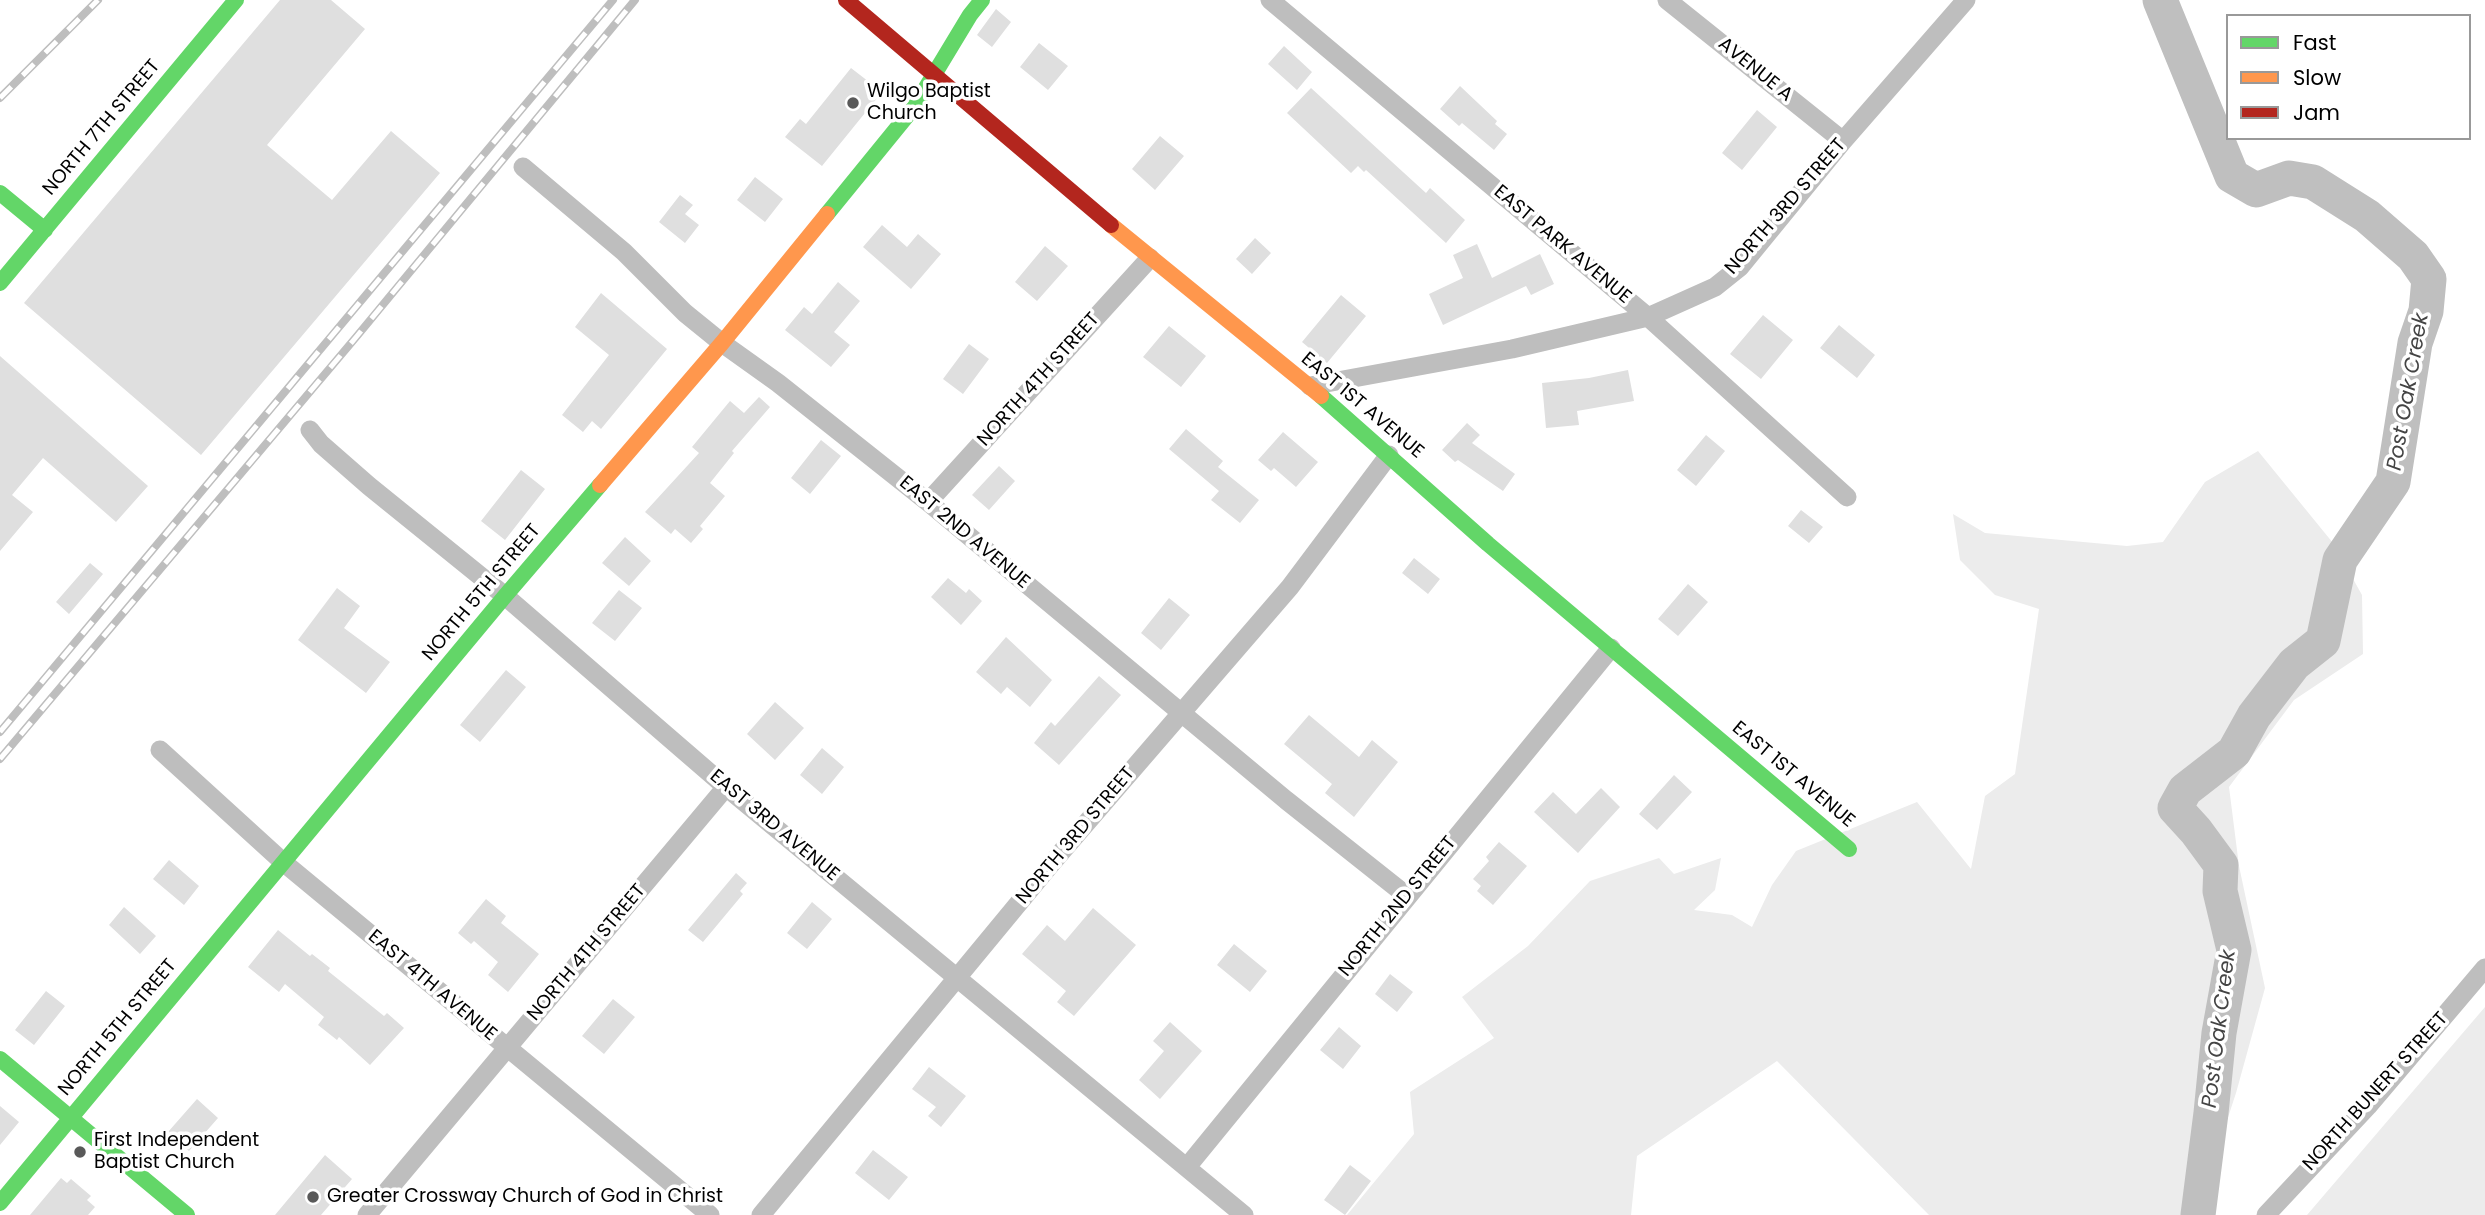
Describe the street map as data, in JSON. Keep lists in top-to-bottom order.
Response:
{
  "streets": {
    "street": [
      "AVENUE A",
      "NORTH 7TH STREET",
      "NORTH 3RD STREET",
      "EAST PARK AVENUE",
      "NORTH 4TH STREET",
      "EAST 1ST AVENUE",
      "EAST 2ND AVENUE",
      "NORTH 5TH STREET",
      "EAST 3RD AVENUE",
      "NORTH 2ND STREET",
      "EAST 4TH AVENUE",
      "NORTH BUNERT STREET"
    ]
  },
  "crossings": [
    ["AVENUE A", "NORTH 3RD STREET"],
    ["NORTH 3RD STREET", "EAST PARK AVENUE"],
    ["NORTH 3RD STREET", "EAST 1ST AVENUE"],
    ["NORTH 3RD STREET", "EAST 2ND AVENUE"],
    ["NORTH 3RD STREET", "EAST 3RD AVENUE"],
    ["NORTH 4TH STREET", "EAST 1ST AVENUE"],
    ["NORTH 4TH STREET", "EAST 2ND AVENUE"],
    ["NORTH 4TH STREET", "EAST 3RD AVENUE"],
    ["NORTH 4TH STREET", "EAST 4TH AVENUE"],
    ["EAST 1ST AVENUE", "NORTH 5TH STREET"],
    ["EAST 1ST AVENUE", "NORTH 2ND STREET"],
    ["EAST 2ND AVENUE", "NORTH 5TH STREET"],
    ["EAST 2ND AVENUE", "NORTH 2ND STREET"],
    ["NORTH 5TH STREET", "EAST 3RD AVENUE"],
    ["NORTH 5TH STREET", "EAST 4TH AVENUE"],
    ["EAST 3RD AVENUE", "NORTH 2ND STREET"]
  ],
  "water": ["Post Oak Creek"],
  "places": ["Wilgo Baptist Church", "First Independent Baptist Church", "Greater Crossway Church of God in Christ"],
  "legend": ["Fast", "Slow", "Jam"]
}
